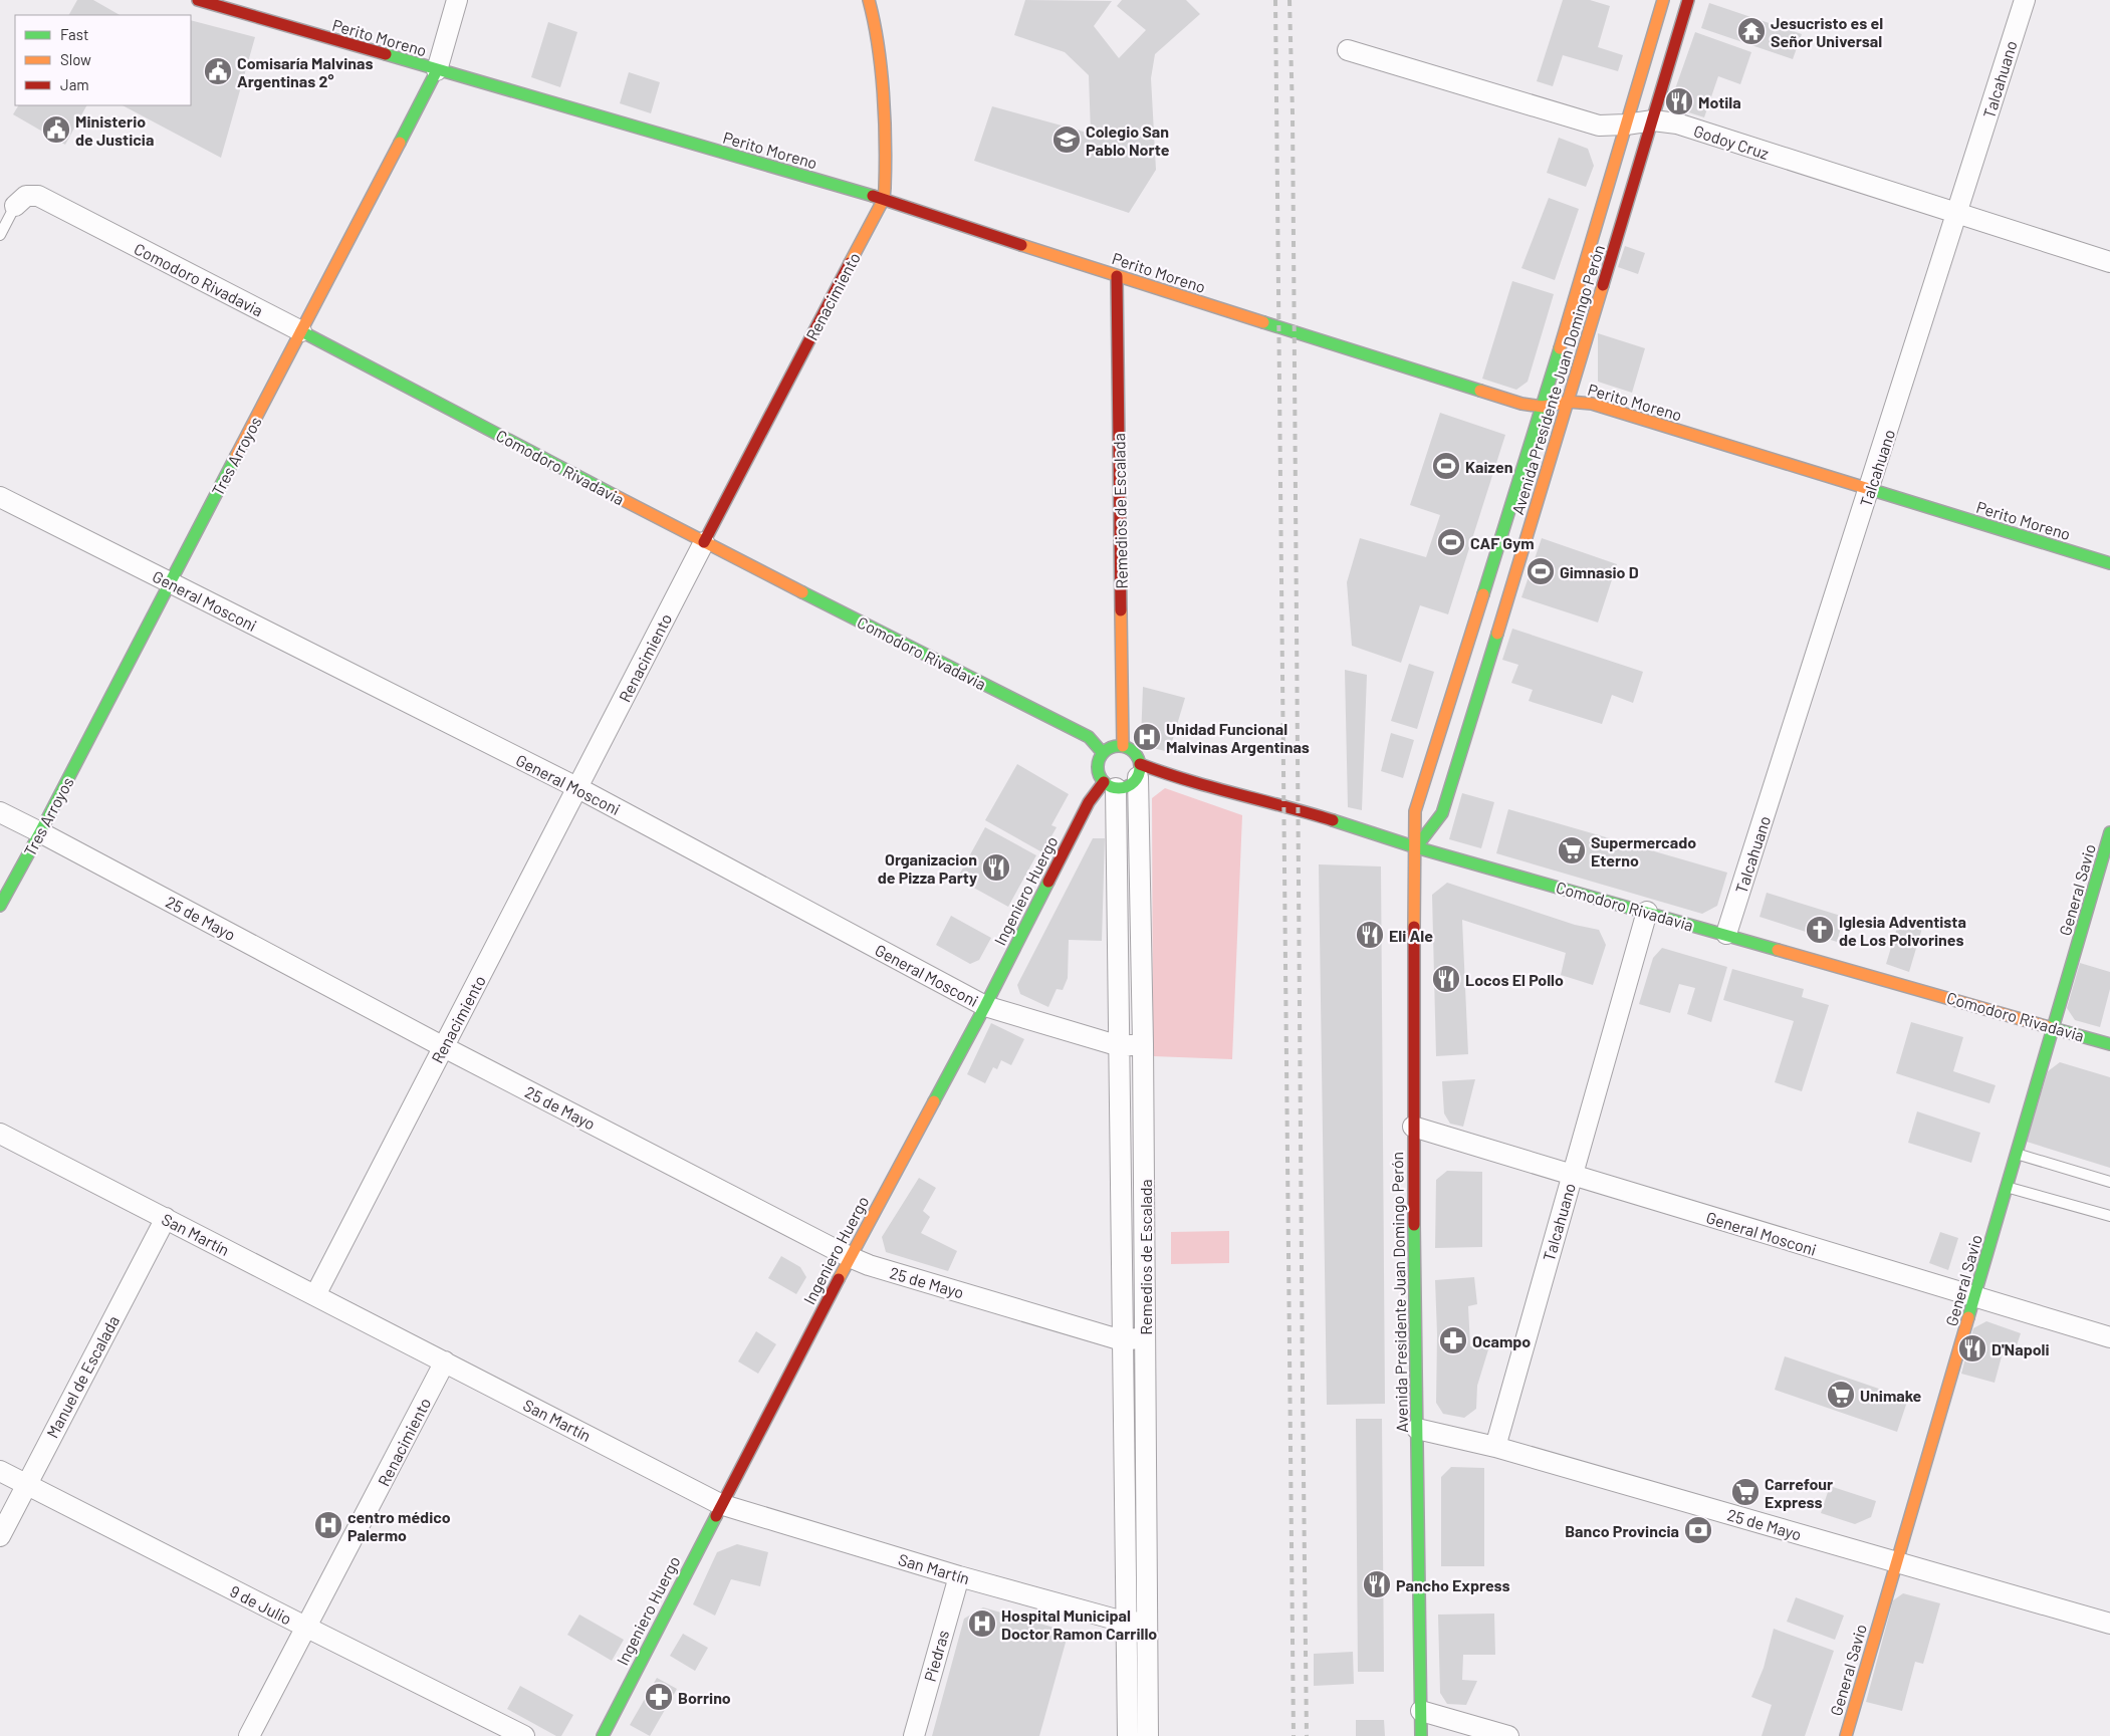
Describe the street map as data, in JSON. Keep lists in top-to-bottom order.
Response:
{
  "streets": {
    "street": [
      "Perito Moreno",
      "Talcahuano",
      "Godoy Cruz",
      "Comodoro Rivadavia",
      "Renacimiento",
      "Avenida Presidente Juan Domingo Perón",
      "Tres Arroyos",
      "Remedios de Escalada",
      "General Mosconi",
      "General Savio",
      "Ingeniero Huergo",
      "25 de Mayo",
      "San Martín",
      "Manuel de Escalada",
      "9 de Julio",
      "Piedras"
    ]
  },
  "crossings": [
    ["Perito Moreno", "Talcahuano"],
    ["Perito Moreno", "Renacimiento"],
    ["Perito Moreno", "Avenida Presidente Juan Domingo Perón"],
    ["Perito Moreno", "Tres Arroyos"],
    ["Perito Moreno", "Remedios de Escalada"],
    ["Talcahuano", "Godoy Cruz"],
    ["Talcahuano", "Comodoro Rivadavia"],
    ["Talcahuano", "General Mosconi"],
    ["Talcahuano", "25 de Mayo"],
    ["Godoy Cruz", "Avenida Presidente Juan Domingo Perón"],
    ["Comodoro Rivadavia", "Renacimiento"],
    ["Comodoro Rivadavia", "Avenida Presidente Juan Domingo Perón"],
    ["Comodoro Rivadavia", "Tres Arroyos"],
    ["Comodoro Rivadavia", "Remedios de Escalada"],
    ["Comodoro Rivadavia", "General Savio"],
    ["Comodoro Rivadavia", "Ingeniero Huergo"],
    ["Renacimiento", "General Mosconi"],
    ["Renacimiento", "25 de Mayo"],
    ["Renacimiento", "San Martín"],
    ["Renacimiento", "9 de Julio"],
    ["Avenida Presidente Juan Domingo Perón", "General Mosconi"],
    ["Avenida Presidente Juan Domingo Perón", "25 de Mayo"],
    ["Tres Arroyos", "General Mosconi"],
    ["Tres Arroyos", "25 de Mayo"],
    ["Remedios de Escalada", "General Mosconi"],
    ["Remedios de Escalada", "Ingeniero Huergo"],
    ["Remedios de Escalada", "25 de Mayo"],
    ["Remedios de Escalada", "San Martín"],
    ["General Mosconi", "General Savio"],
    ["General Mosconi", "Ingeniero Huergo"],
    ["General Savio", "25 de Mayo"],
    ["Ingeniero Huergo", "25 de Mayo"],
    ["Ingeniero Huergo", "San Martín"],
    ["San Martín", "Manuel de Escalada"],
    ["San Martín", "Piedras"],
    ["Manuel de Escalada", "9 de Julio"]
  ],
  "places": {
    "temple": ["Jesucristo es el Señor Universal"],
    "public building": ["Comisaría Malvinas Argentinas 2°", "Ministerio de Justicia"],
    "restaurant": [
      "Motila",
      "Organizacion de Pizza Party",
      "Eli Ale",
      "Locos El Pollo",
      "D'Napoli",
      "Pancho Express"
    ],
    "school or university": ["Colegio San Pablo Norte"],
    "sports": ["Kaizen", "CAF Gym", "Gimnasio D"],
    "hospital": ["Unidad Funcional Malvinas Argentinas", "centro médico Palermo", "Hospital Municipal Doctor Ramon Carrillo"],
    "supermarket": ["Supermercado Eterno", "Unimake", "Carrefour Express"],
    "church": ["Iglesia Adventista de Los Polvorines"],
    "pharmacy": ["Ocampo", "Borrino"],
    "bank": ["Banco Provincia"]
  },
  "legend": ["Fast", "Slow", "Jam"]
}
